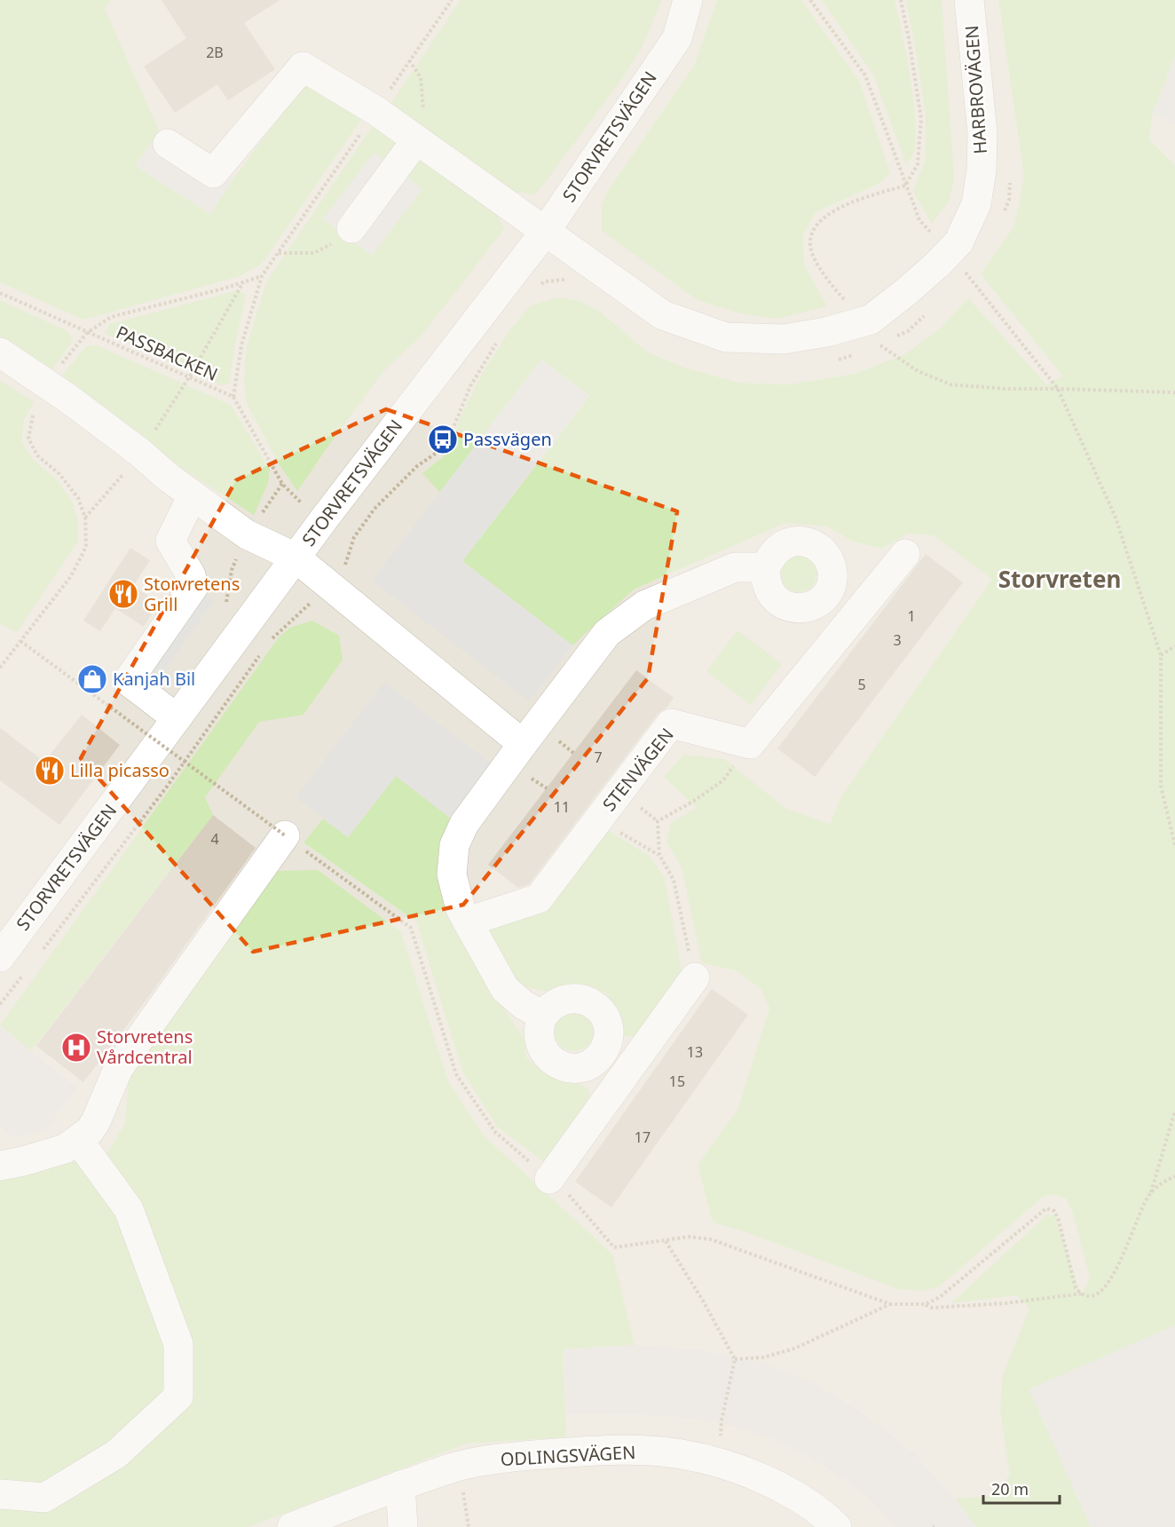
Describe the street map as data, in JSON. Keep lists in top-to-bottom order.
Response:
{
  "streets": {
    "street": [
      "HARBROVÄGEN",
      "STORVRETSVÄGEN",
      "STENVÄGEN",
      "ODLINGSVÄGEN"
    ],
    "path": ["PASSBACKEN"]
  },
  "crossings": [
    ["HARBROVÄGEN", "STORVRETSVÄGEN"]
  ],
  "districts": ["Storvreten"],
  "places": {
    "bus stop": ["Passvägen"],
    "restaurant": ["Storvretens Grill", "Lilla picasso"],
    "shop": ["Kanjah Bil"],
    "hospital": ["Storvretens Vårdcentral"]
  },
  "house_numbers": [
    "2B",
    "1",
    "3",
    "5",
    "7",
    "11",
    "4",
    "13",
    "15",
    "17"
  ],
  "scale_bar": "20 m"
}
